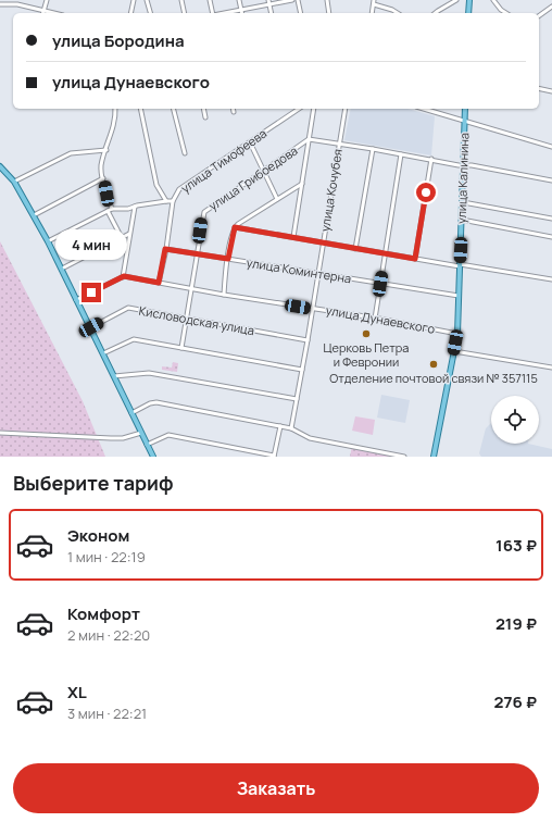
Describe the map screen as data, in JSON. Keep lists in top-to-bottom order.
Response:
{
  "streets": {
    "main road": ["улица Калинина"],
    "street": [
      "улица Тимофеева",
      "улица Грибоедова",
      "улица Кочубея",
      "улица Коминтерна",
      "улица Дунаевского",
      "Кисловодская улица"
    ]
  },
  "crossings": [
    ["улица Тимофеева", "улица Коминтерна"],
    ["улица Тимофеева", "улица Дунаевского"],
    ["улица Грибоедова", "улица Коминтерна"],
    ["улица Грибоедова", "улица Дунаевского"],
    ["улица Грибоедова", "Кисловодская улица"],
    ["улица Калинина", "улица Коминтерна"],
    ["улица Калинина", "улица Дунаевского"],
    ["улица Кочубея", "улица Коминтерна"],
    ["улица Кочубея", "улица Дунаевского"],
    ["улица Кочубея", "Кисловодская улица"]
  ],
  "places": ["Церковь Петра и Февронии", "Отделение почтовой связи № 357115"],
  "page": {
    "banner": ["улица Бородина", "улица Дунаевского"],
    "bubble": "4 мин",
    "heading": "Выберите тариф",
    "list": [
      {
        "name": "Эконом",
        "note": "1 мин · 22:19",
        "value": "163 ₽"
      },
      {
        "name": "Комфорт",
        "note": "2 мин · 22:20",
        "value": "219 ₽"
      },
      {
        "name": "XL",
        "note": "3 мин · 22:21",
        "value": "276 ₽"
      }
    ],
    "buttons": "Заказать"
  }
}
